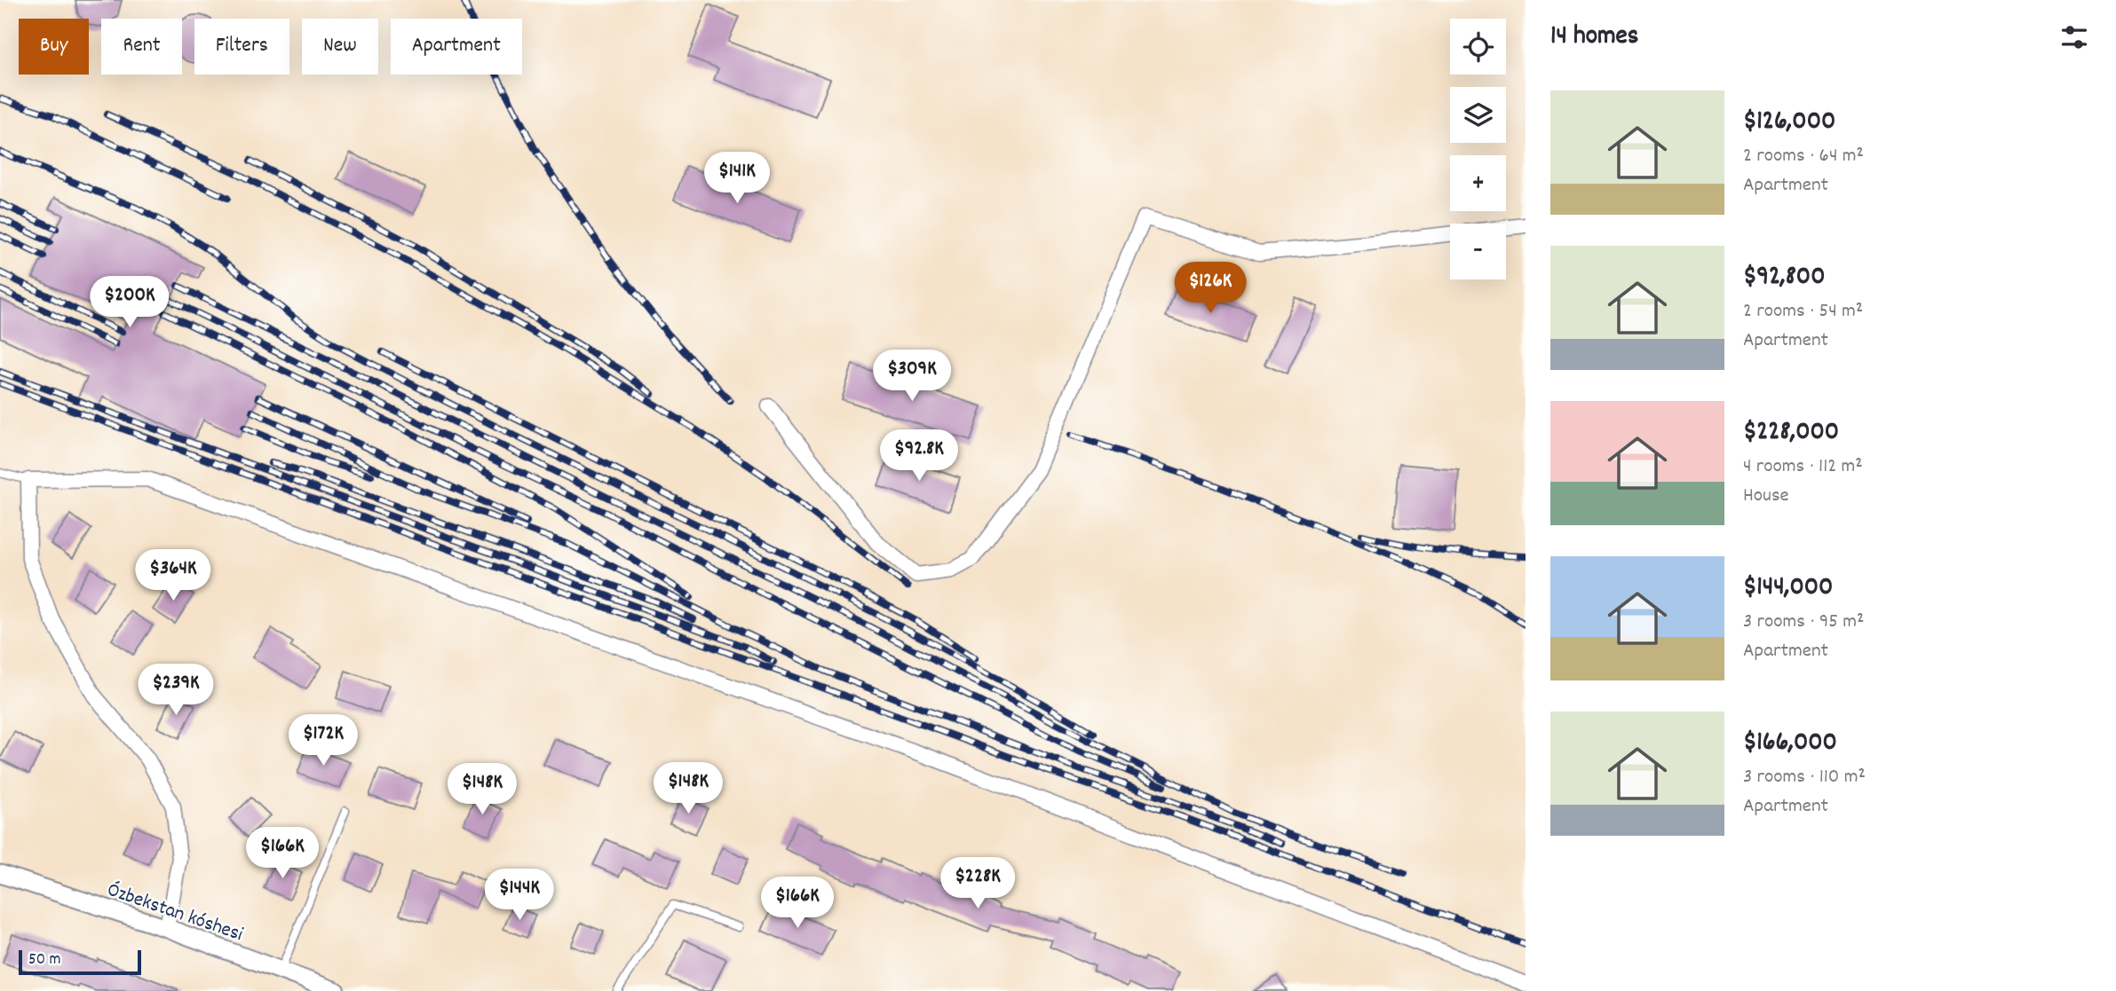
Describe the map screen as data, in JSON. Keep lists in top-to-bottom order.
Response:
{
  "streets": {
    "street": ["Ózbekstan kóshesi"]
  },
  "scale_bar": "50 m",
  "page": {
    "heading": "14 homes",
    "map_buttons": ["+", "−"],
    "chip": [
      "Buy",
      "Rent",
      "Filters",
      "New",
      "Apartment"
    ],
    "list": [
      {
        "name": "$126,000",
        "note": "2 rooms · 64 m² · Apartment"
      },
      {
        "name": "$92,800",
        "note": "2 rooms · 54 m² · Apartment"
      },
      {
        "name": "$228,000",
        "note": "4 rooms · 112 m² · House"
      },
      {
        "name": "$144,000",
        "note": "3 rooms · 95 m² · Apartment"
      },
      {
        "name": "$166,000",
        "note": "3 rooms · 110 m² · Apartment"
      }
    ],
    "price": [
      "$141K",
      "$126K",
      "$200K",
      "$309K",
      "$92.8K",
      "$364K",
      "$239K",
      "$172K",
      "$148K",
      "$148K",
      "$166K",
      "$228K",
      "$144K",
      "$166K"
    ],
    "scale": "50 m"
  }
}
